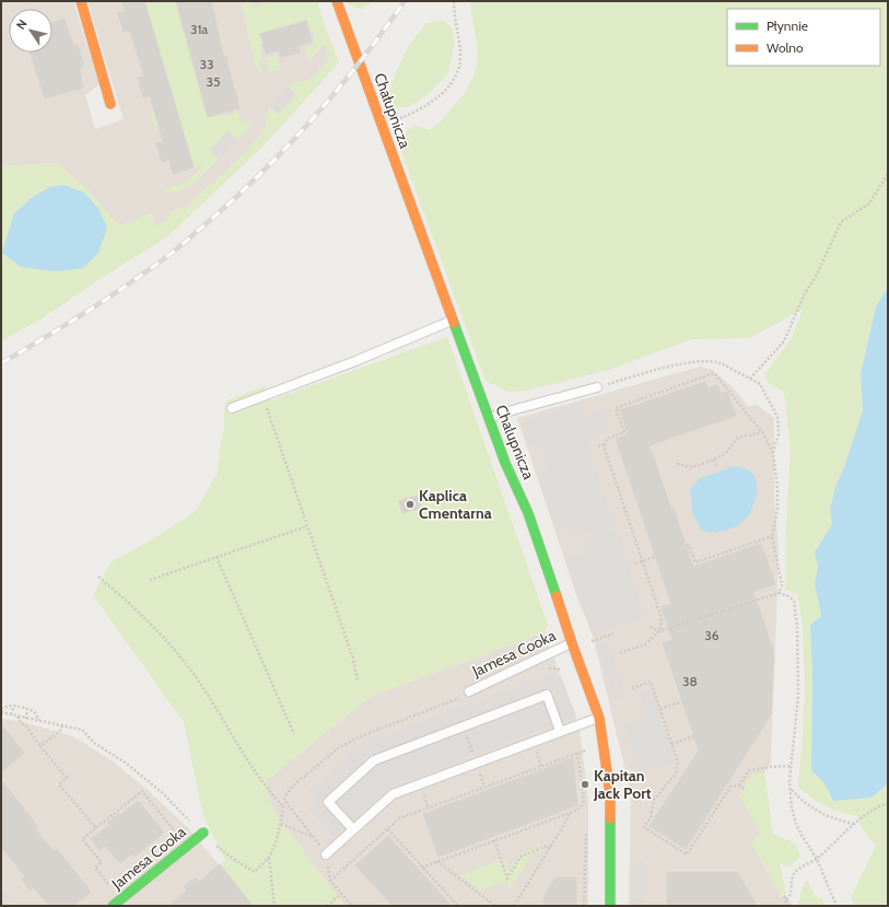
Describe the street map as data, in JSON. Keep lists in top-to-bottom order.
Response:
{
  "streets": {
    "street": ["Chałupnicza", "Jamesa Cooka"]
  },
  "crossings": [
    ["Chałupnicza", "Jamesa Cooka"]
  ],
  "places": ["Kaplica Cmentarna", "Kapitan Jack Port"],
  "house_numbers": [
    "31a",
    "33",
    "35",
    "36",
    "38"
  ],
  "legend": ["Płynnie", "Wolno"],
  "north": "top left"
}
